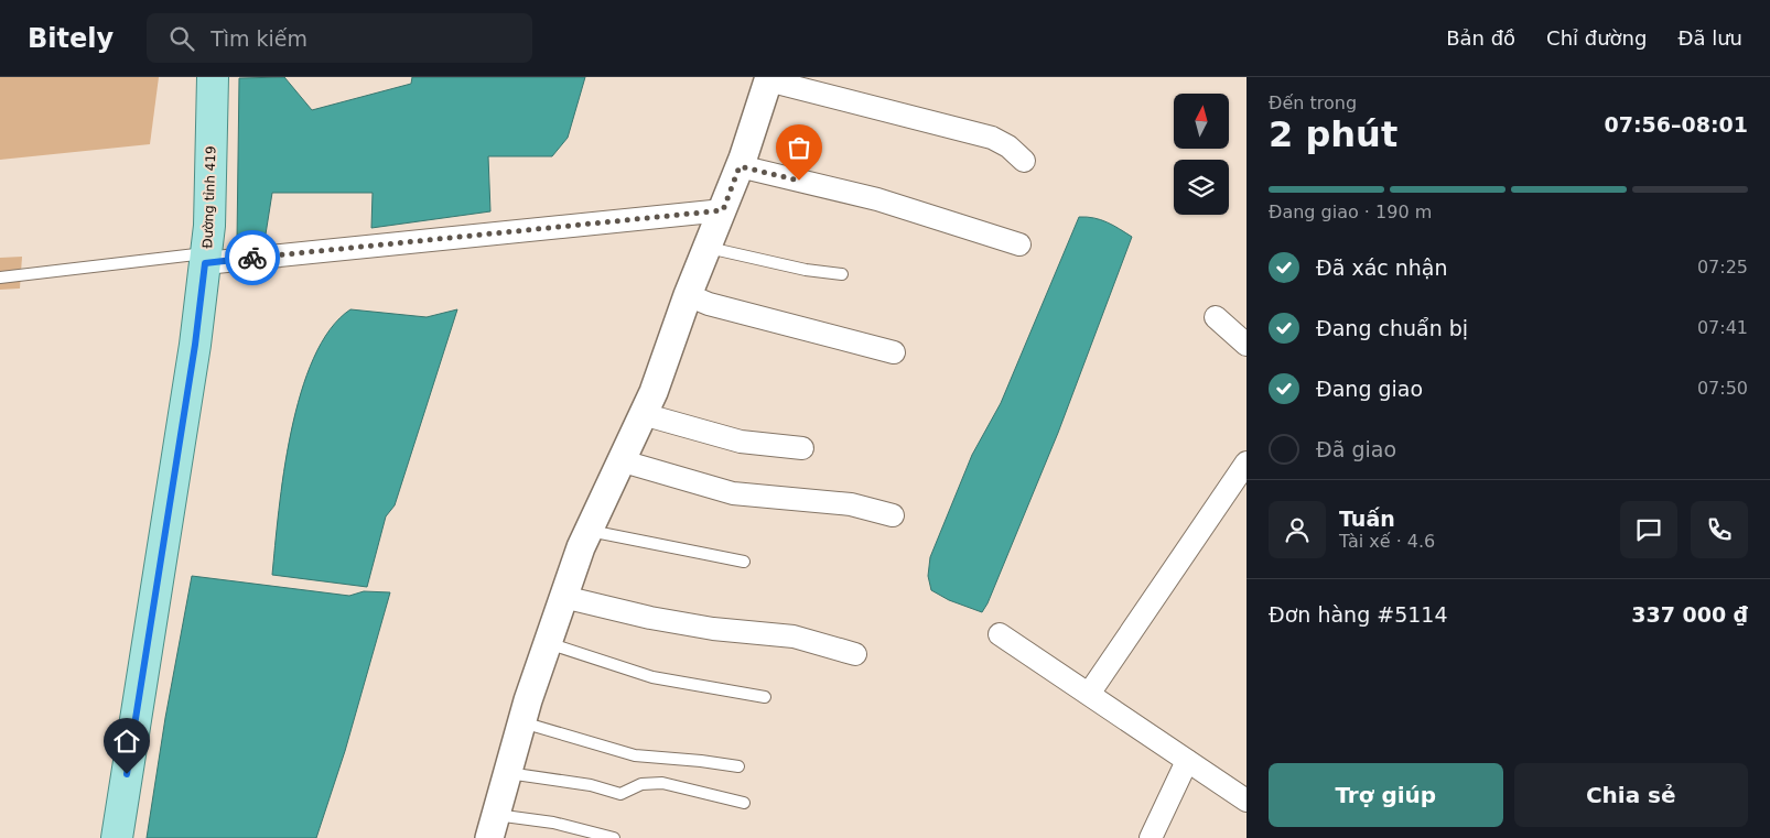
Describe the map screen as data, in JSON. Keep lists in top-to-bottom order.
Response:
{
  "streets": {
    "main road": ["Đường tỉnh 419"]
  },
  "north": "top",
  "page": {
    "header": "Bitely",
    "search": "Tìm kiếm",
    "nav": ["Bản đồ", "Chỉ đường", "Đã lưu"],
    "heading": ["2 phút", "Đến trong", "07:56–08:01"],
    "panel": [
      "Tuấn",
      "Tài xế · 4.6",
      "Đơn hàng #5114",
      "337 000 ₫"
    ],
    "bar": "Đang giao · 190 m",
    "list": [
      ["Đã xác nhận", "07:25"],
      ["Đang chuẩn bị", "07:41"],
      ["Đang giao", "07:50"],
      "Đã giao"
    ],
    "buttons": ["Trợ giúp", "Chia sẻ"]
  }
}
